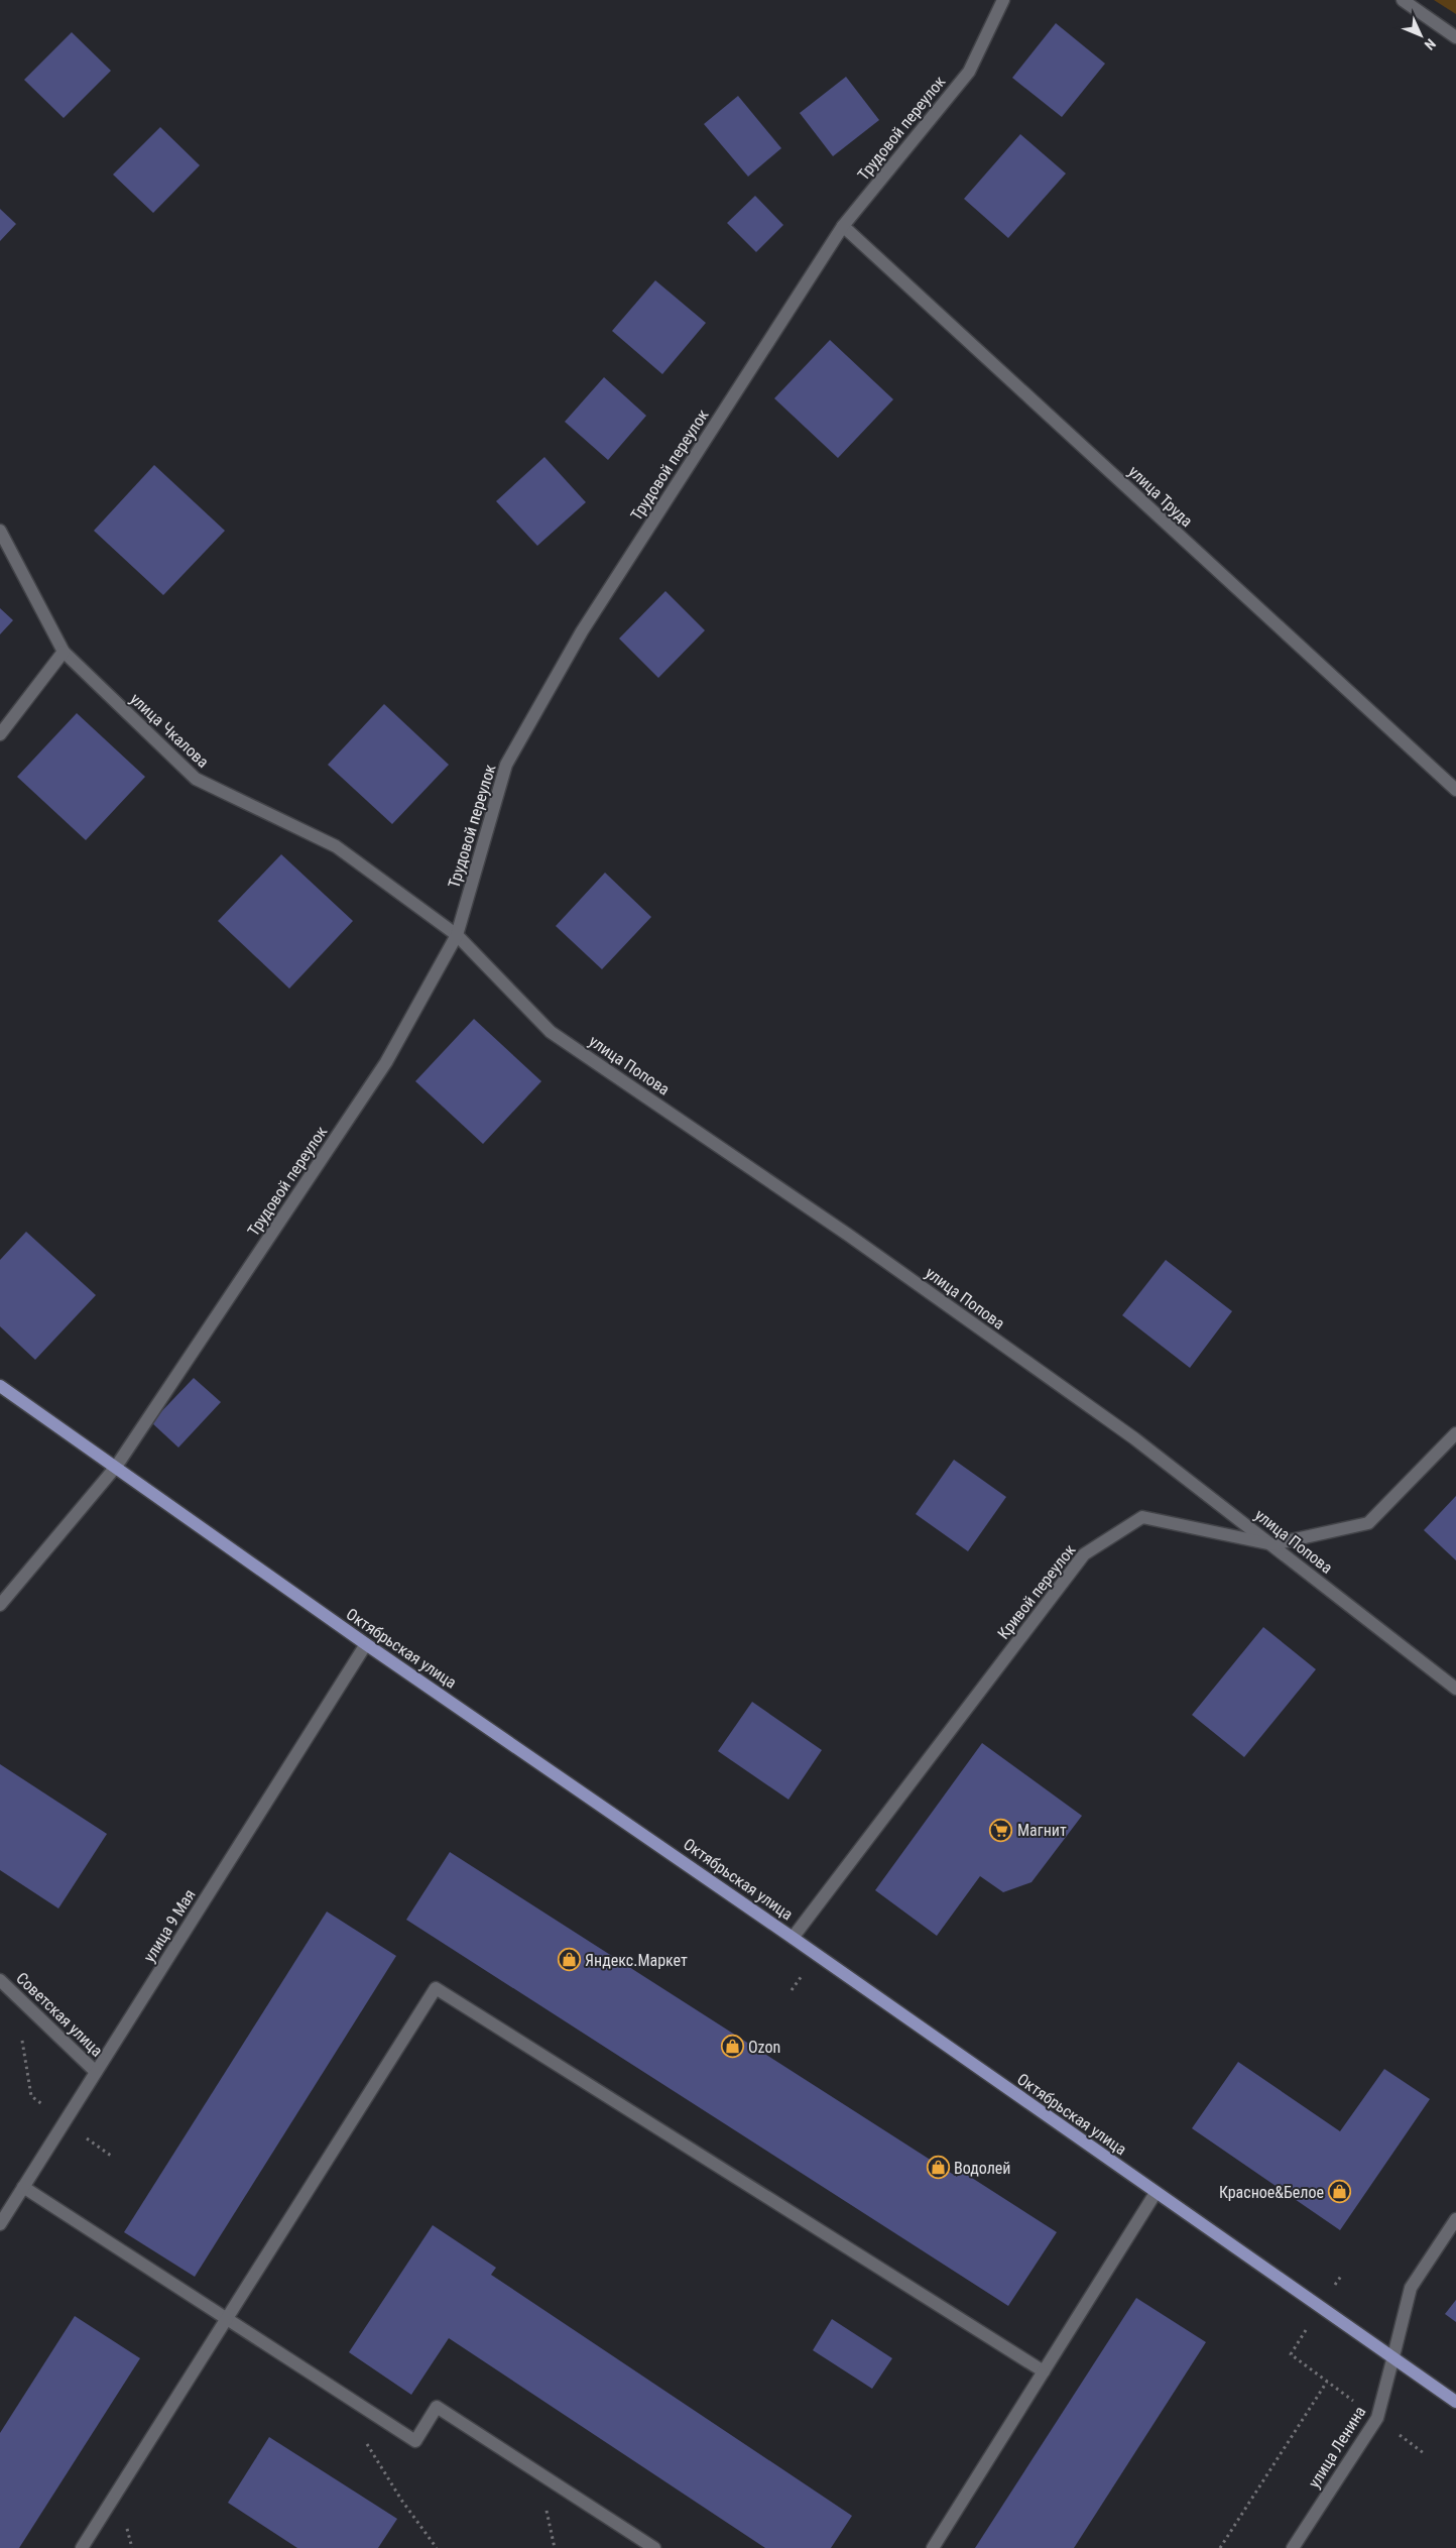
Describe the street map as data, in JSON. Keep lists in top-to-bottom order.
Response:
{
  "streets": {
    "main road": ["Октябрьская улица"],
    "street": [
      "Трудовой переулок",
      "улица Труда",
      "улица Чкалова",
      "улица Попова",
      "Кривой переулок",
      "улица 9 Мая",
      "Советская улица",
      "улица Ленина"
    ]
  },
  "crossings": [
    ["Трудовой переулок", "улица Труда"],
    ["Трудовой переулок", "улица Чкалова"],
    ["Трудовой переулок", "улица Попова"],
    ["Трудовой переулок", "Октябрьская улица"],
    ["улица Чкалова", "улица Попова"],
    ["улица Попова", "Кривой переулок"],
    ["Кривой переулок", "Октябрьская улица"],
    ["Октябрьская улица", "улица 9 Мая"],
    ["Октябрьская улица", "улица Ленина"],
    ["улица 9 Мая", "Советская улица"]
  ],
  "places": {
    "supermarket": ["Магнит"],
    "shop": [
      "Яндекс.Маркет",
      "Ozon",
      "Водолей",
      "Красное&Белое"
    ]
  },
  "north": "bottom right"
}
